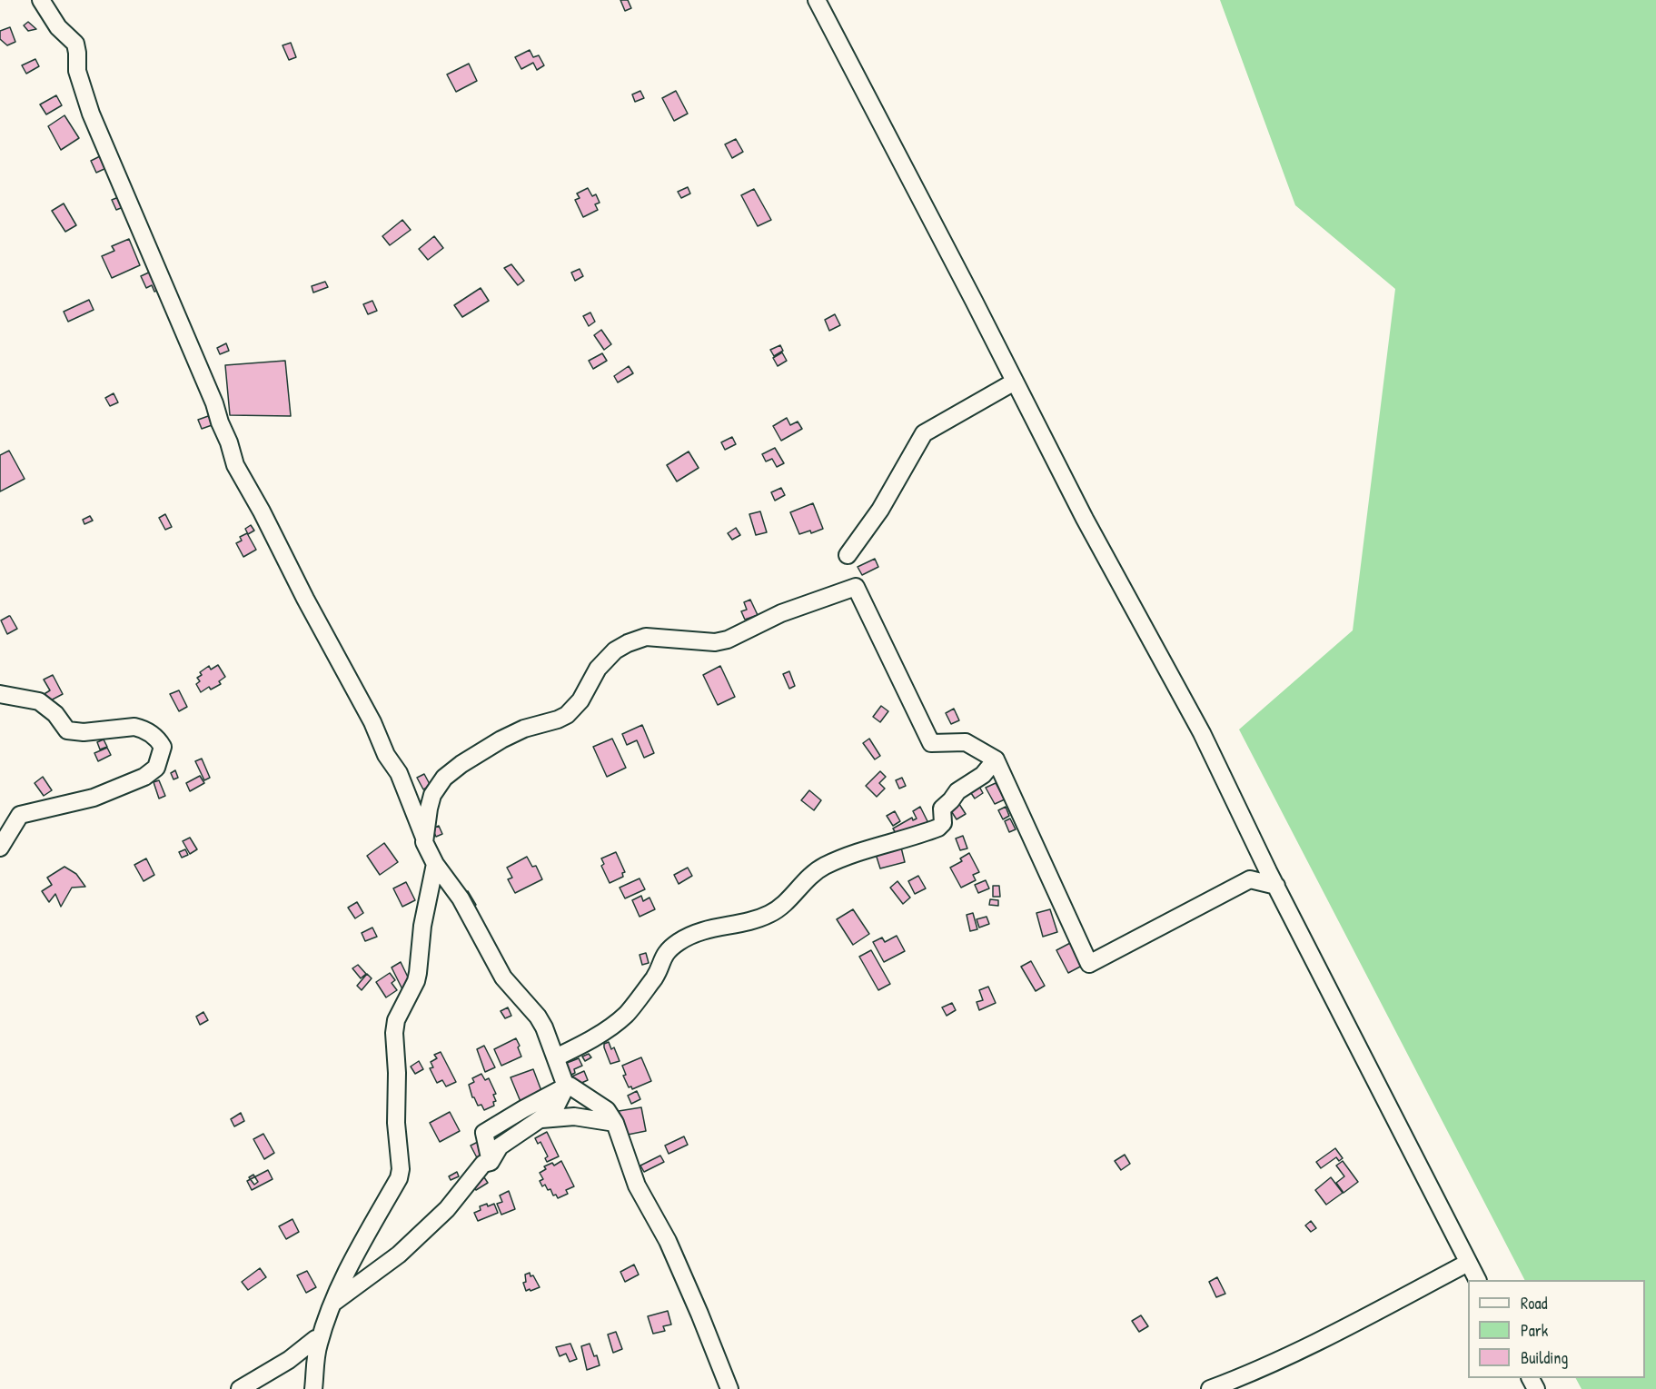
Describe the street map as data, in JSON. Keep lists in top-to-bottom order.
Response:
{
  "legend": ["Road", "Park", "Building"]
}
